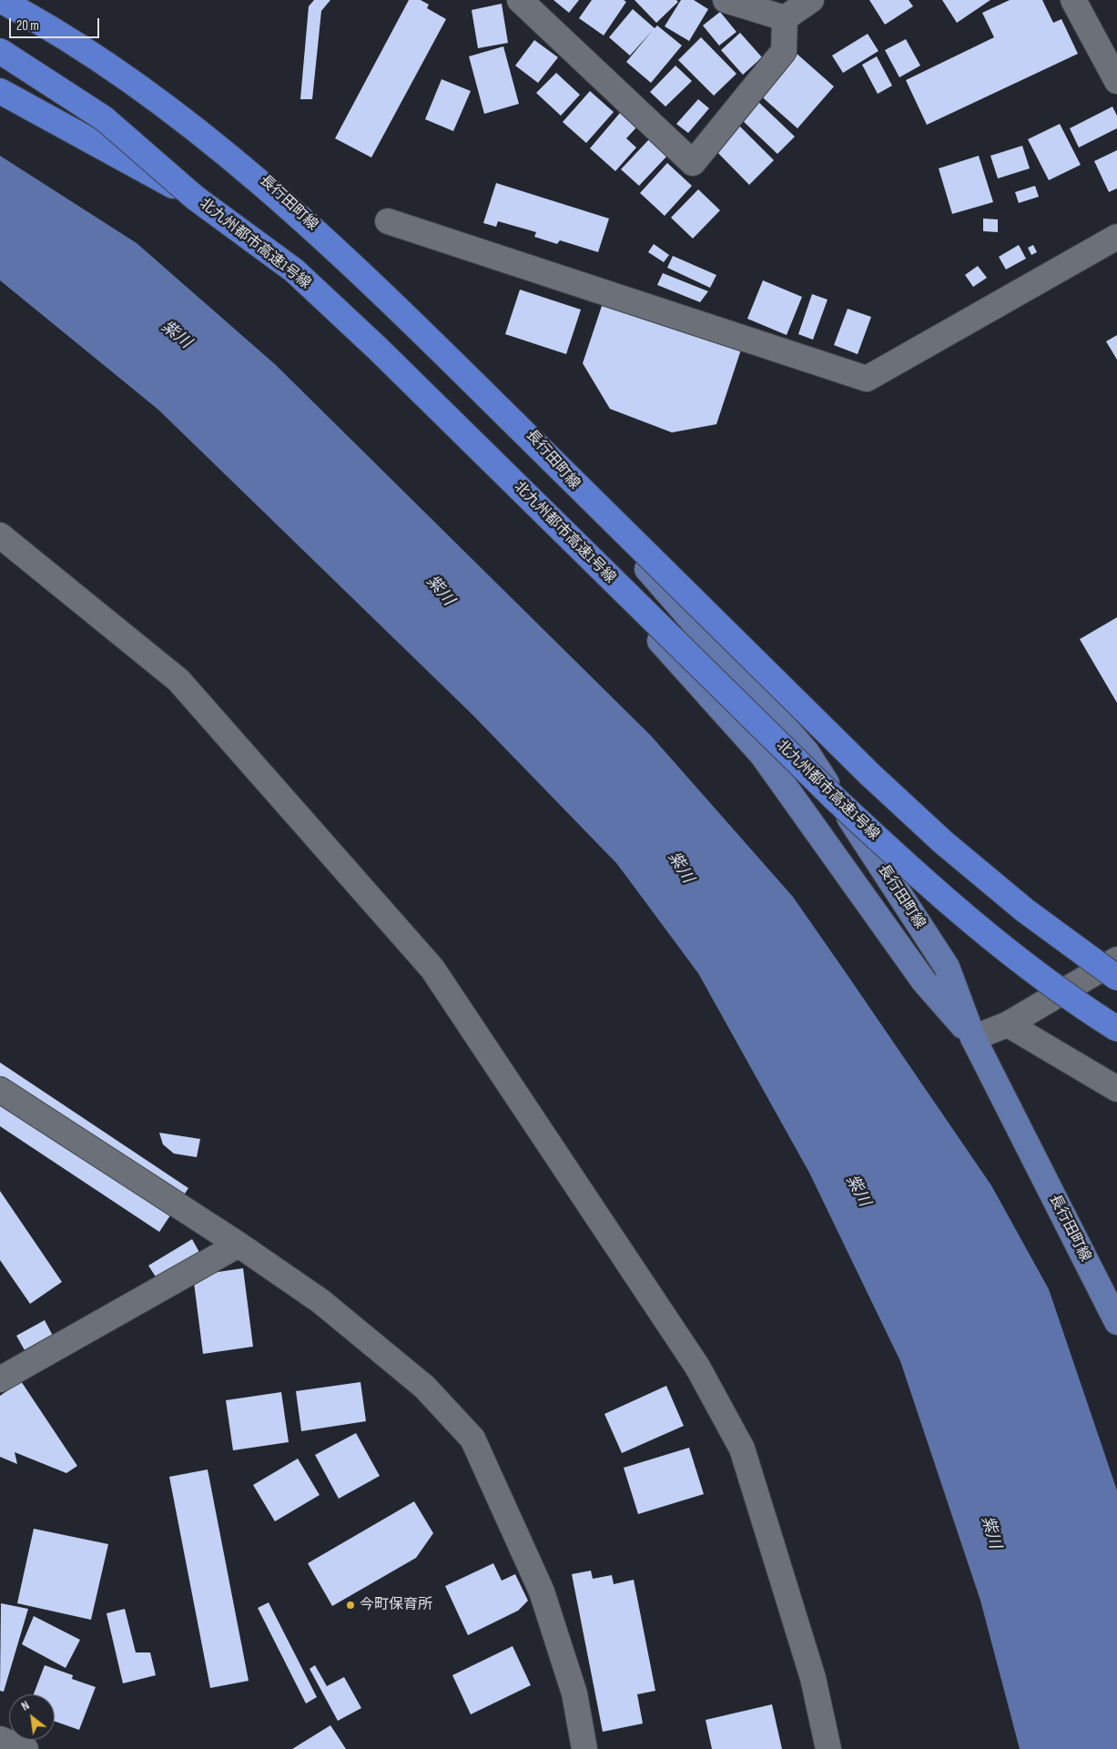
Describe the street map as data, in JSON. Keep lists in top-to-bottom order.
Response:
{
  "streets": {
    "highway": ["北九州都市高速1号線"],
    "main road": ["長行田町線"]
  },
  "water": ["紫川"],
  "places": ["今町保育所"],
  "scale_bar": "20 m",
  "north": "top left"
}
